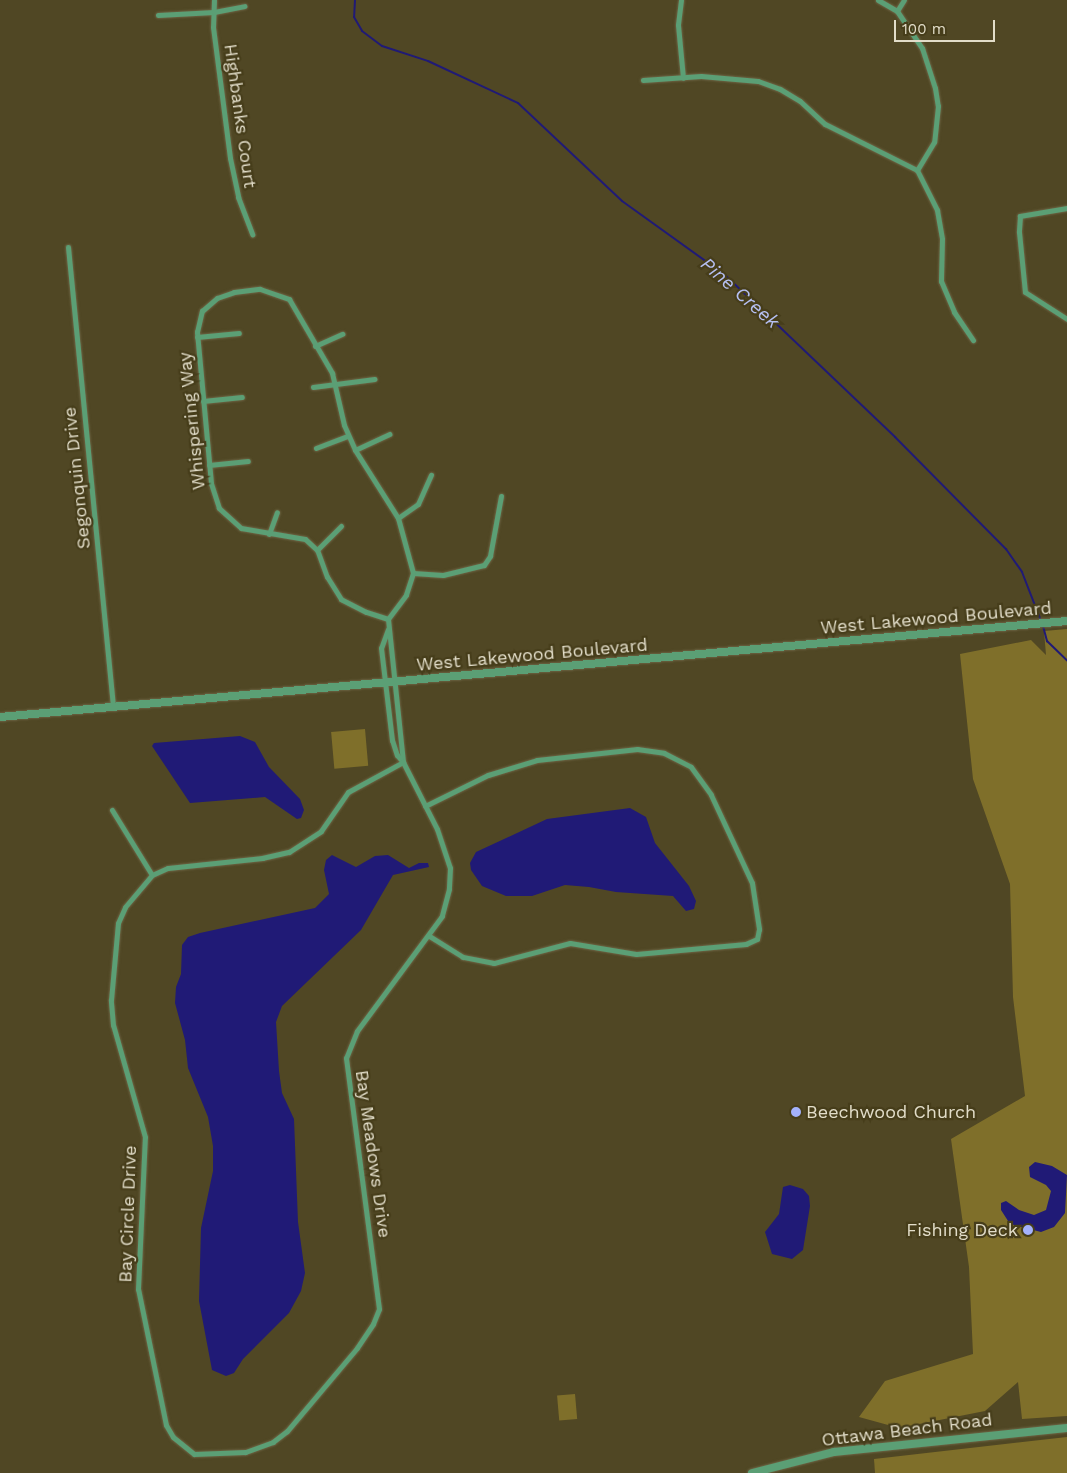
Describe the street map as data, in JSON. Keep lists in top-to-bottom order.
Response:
{
  "streets": {
    "street": [
      "Highbanks Court",
      "Whispering Way",
      "Segonquin Drive",
      "West Lakewood Boulevard",
      "Bay Meadows Drive",
      "Bay Circle Drive",
      "Ottawa Beach Road"
    ]
  },
  "crossings": [
    ["Segonquin Drive", "West Lakewood Boulevard"],
    ["West Lakewood Boulevard", "Bay Meadows Drive"],
    ["Bay Meadows Drive", "Bay Circle Drive"]
  ],
  "water": ["Pine Creek"],
  "places": ["Beechwood Church", "Fishing Deck"],
  "scale_bar": "100 m"
}
